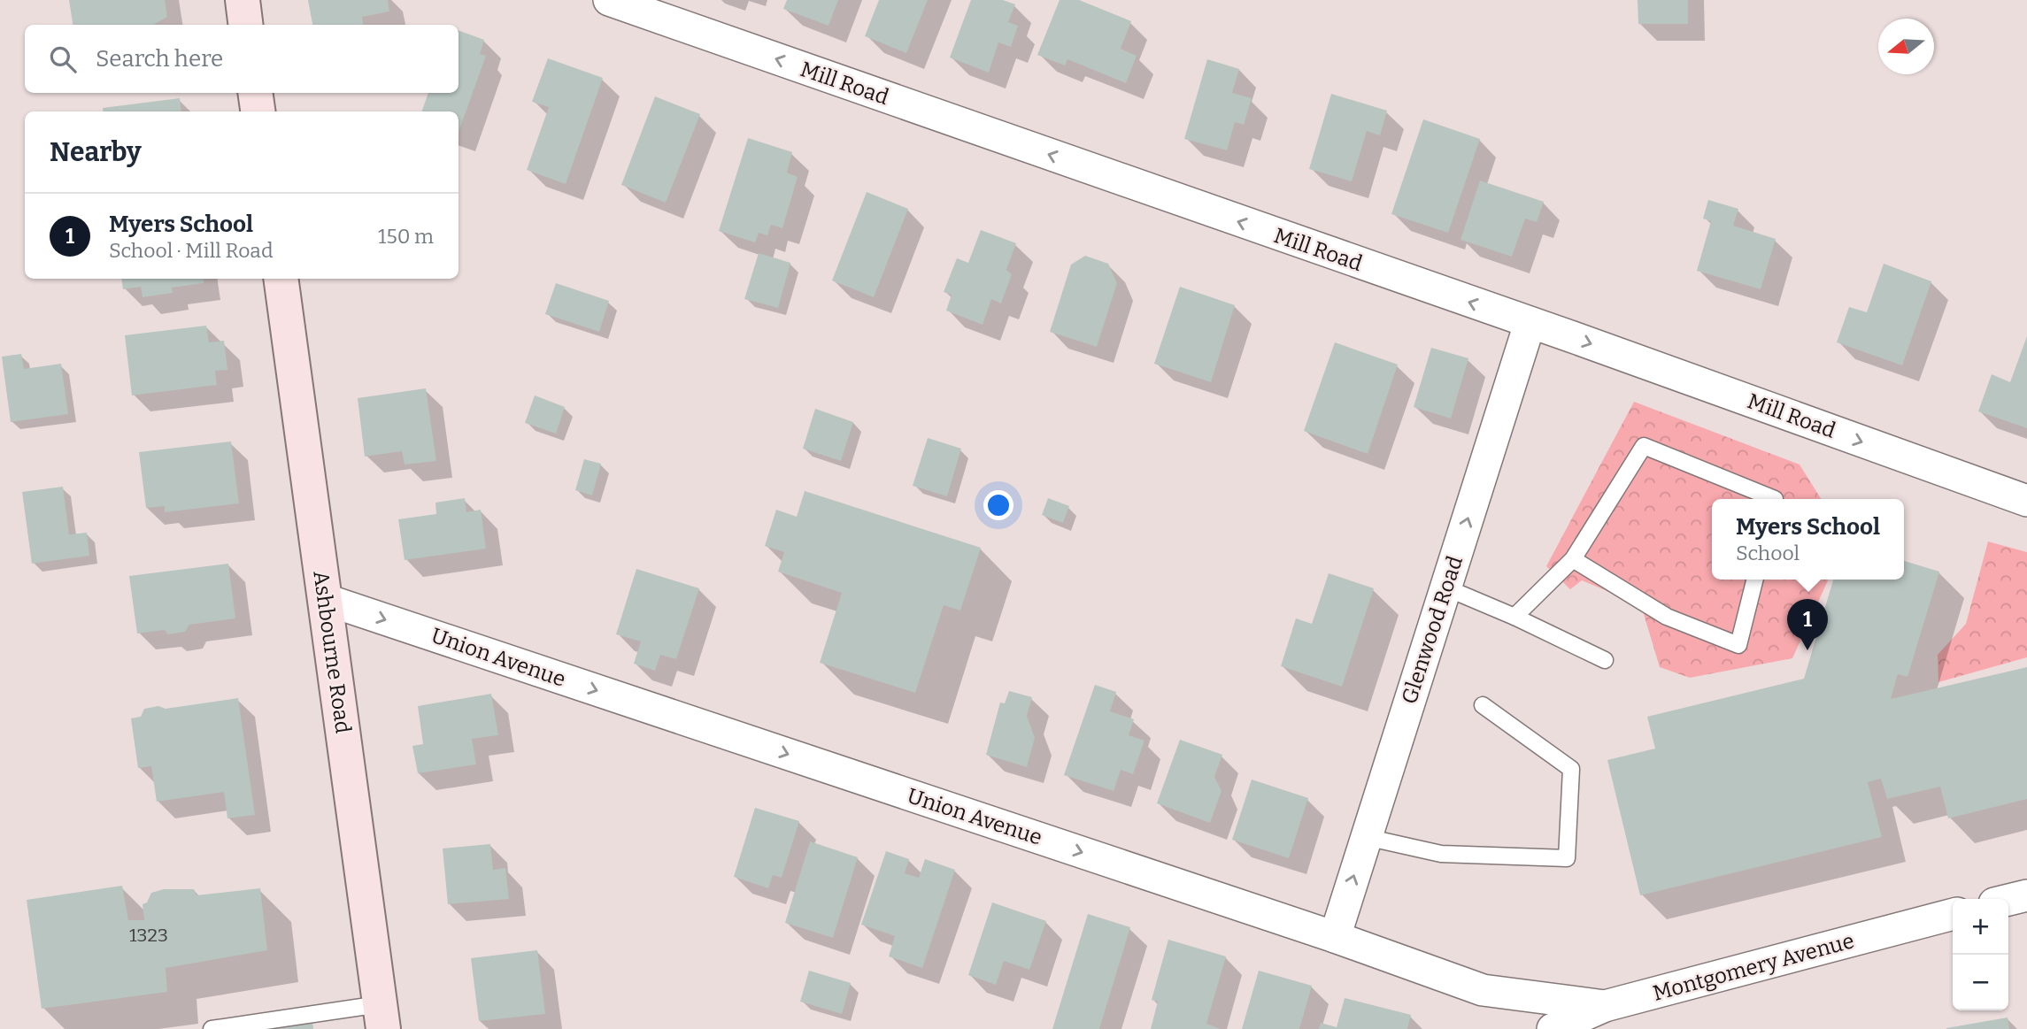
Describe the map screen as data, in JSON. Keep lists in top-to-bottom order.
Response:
{
  "streets": {
    "street": [
      "Mill Road",
      "Glenwood Road",
      "Ashbourne Road",
      "Union Avenue",
      "Montgomery Avenue"
    ]
  },
  "crossings": [
    ["Mill Road", "Glenwood Road"],
    ["Glenwood Road", "Union Avenue"],
    ["Ashbourne Road", "Union Avenue"],
    ["Union Avenue", "Montgomery Avenue"]
  ],
  "one_way": ["Glenwood Road", "Union Avenue"],
  "house_numbers": ["1323"],
  "north": "left",
  "page": {
    "search": "Search here",
    "heading": "Nearby",
    "list": [
      {
        "mark": "1",
        "name": "Myers School",
        "note": "School · Mill Road",
        "value": "150 m"
      }
    ],
    "popup": ["Myers School", "School"],
    "pins": "1",
    "map_buttons": ["+", "−"]
  }
}
